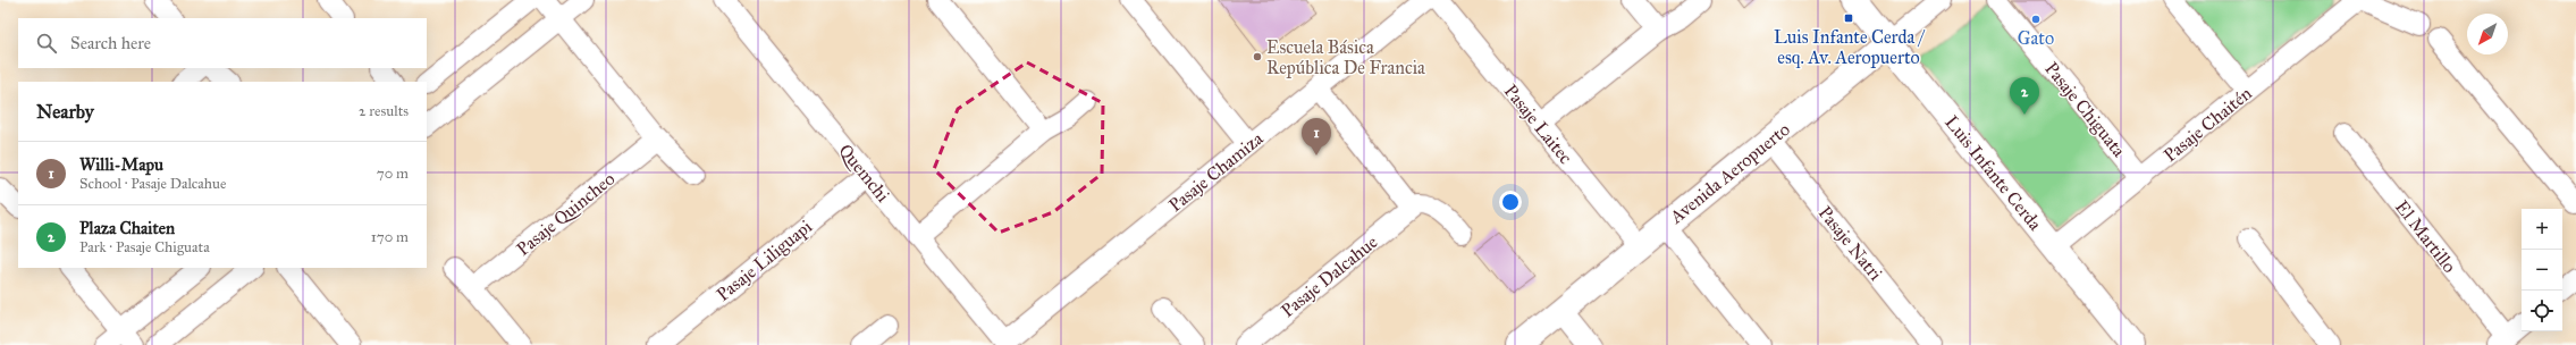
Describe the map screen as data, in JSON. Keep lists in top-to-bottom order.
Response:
{
  "streets": {
    "street": [
      "Pasaje Chiguata",
      "Pasaje Laitec",
      "Pasaje Chaitén",
      "Pasaje Chamiza",
      "Quemchi",
      "Avenida Aeropuerto",
      "Luis Infante Cerda",
      "Pasaje Quincheo",
      "El Martillo",
      "Pasaje Natri",
      "Pasaje Liliguapi",
      "Pasaje Dalcahue"
    ]
  },
  "crossings": [
    ["Pasaje Chiguata", "Pasaje Chaitén"],
    ["Pasaje Laitec", "Avenida Aeropuerto"],
    ["Pasaje Chaitén", "Luis Infante Cerda"],
    ["Pasaje Chamiza", "Quemchi"],
    ["Quemchi", "Pasaje Liliguapi"],
    ["Avenida Aeropuerto", "Luis Infante Cerda"],
    ["Avenida Aeropuerto", "Pasaje Natri"]
  ],
  "places": {
    "transit": ["Luis Infante Cerda / esq. Av. Aeropuerto"],
    "other": ["Gato", "Escuela Básica República De Francia"]
  },
  "north": "bottom left",
  "page": {
    "search": "Search here",
    "pins": ["2", "1"],
    "heading": ["Nearby", "2 results"],
    "list": [
      {
        "mark": "1",
        "name": "Willi-Mapu",
        "note": "School · Pasaje Dalcahue",
        "value": "70 m"
      },
      {
        "mark": "2",
        "name": "Plaza Chaiten",
        "note": "Park · Pasaje Chiguata",
        "value": "170 m"
      }
    ],
    "map_buttons": ["+", "−"]
  }
}
